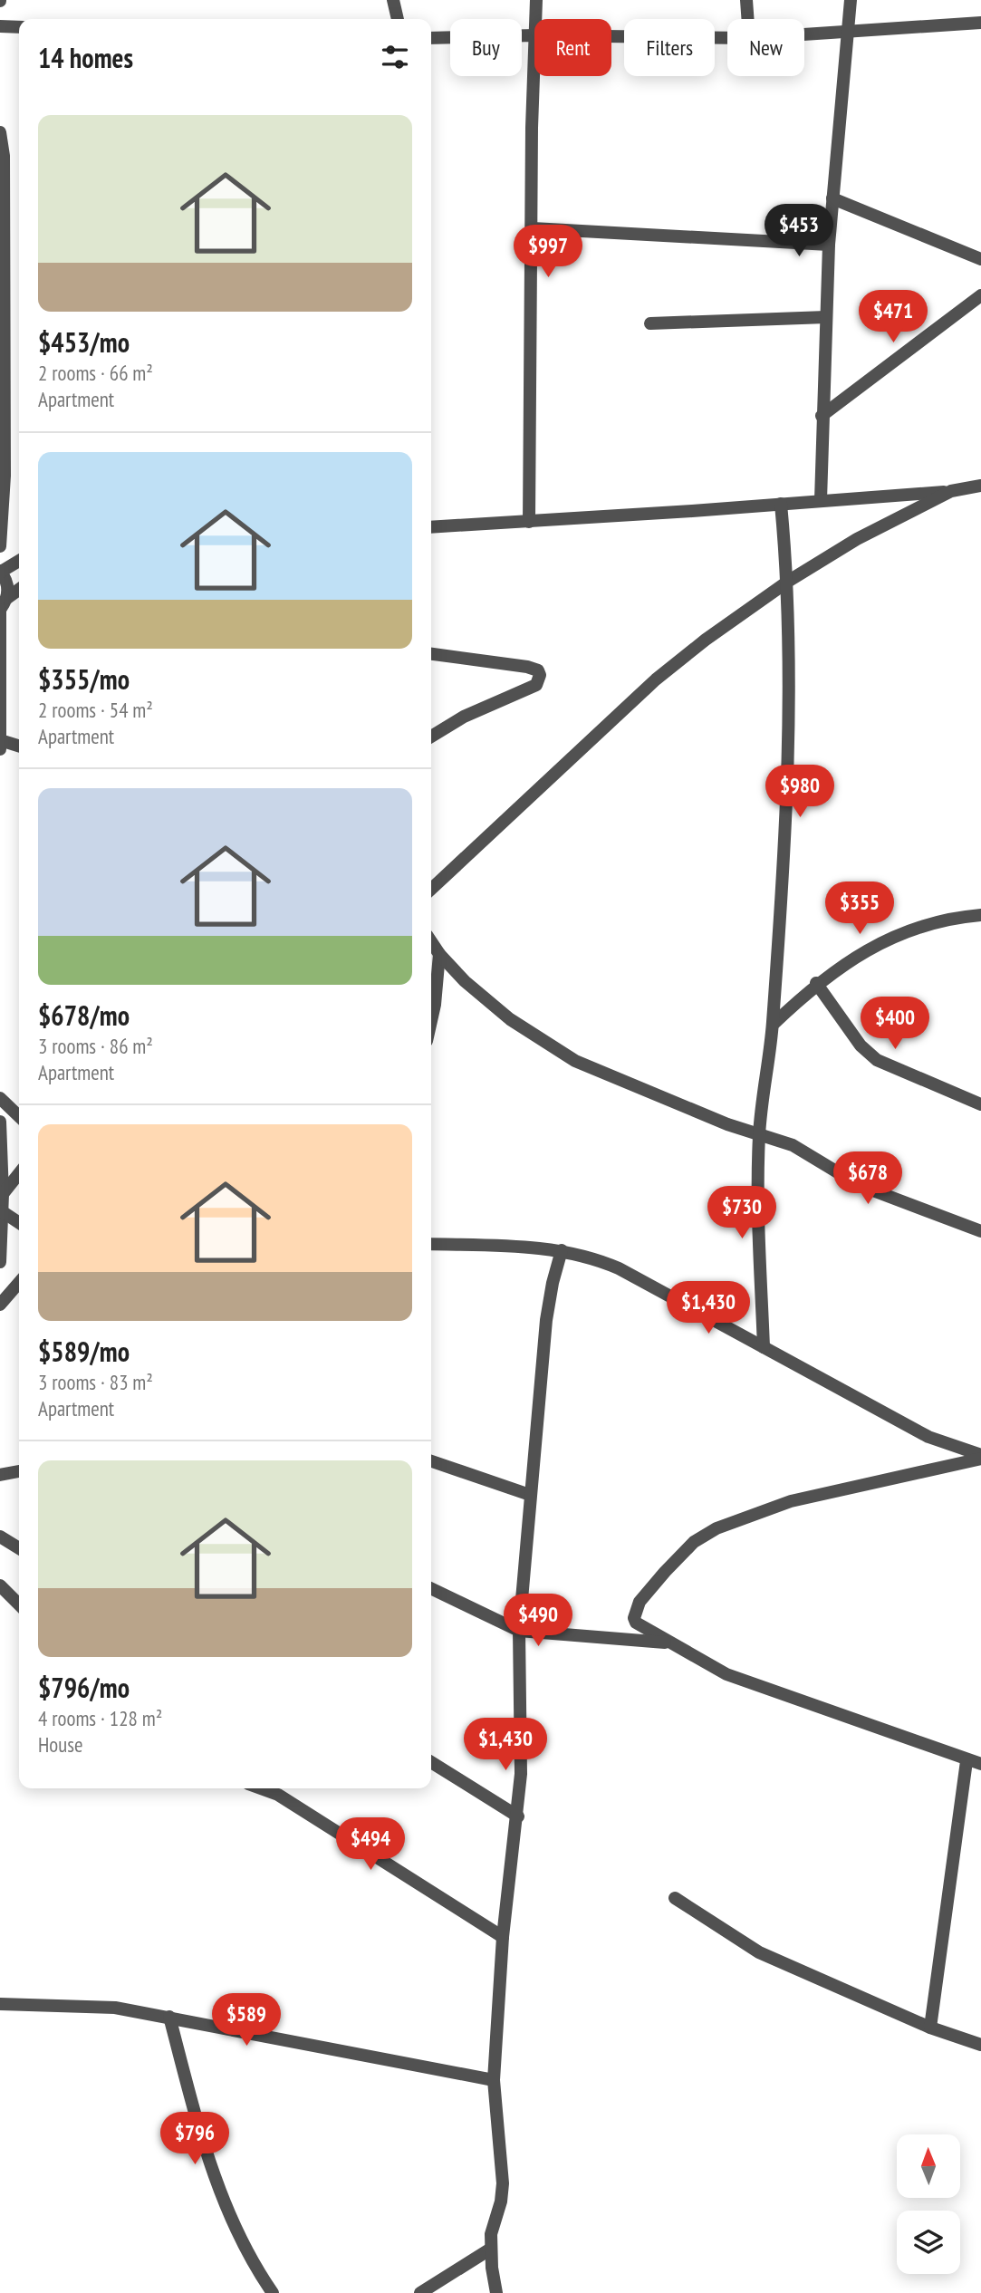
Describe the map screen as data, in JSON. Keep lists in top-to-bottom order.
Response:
{
  "north": "top",
  "page": {
    "chip": [
      "Buy",
      "Rent",
      "Filters",
      "New"
    ],
    "heading": "14 homes",
    "list": [
      {
        "name": "$453/mo",
        "note": "2 rooms · 66 m² · Apartment"
      },
      {
        "name": "$355/mo",
        "note": "2 rooms · 54 m² · Apartment"
      },
      {
        "name": "$678/mo",
        "note": "3 rooms · 86 m² · Apartment"
      },
      {
        "name": "$589/mo",
        "note": "3 rooms · 83 m² · Apartment"
      },
      {
        "name": "$796/mo",
        "note": "4 rooms · 128 m² · House"
      }
    ],
    "price": [
      "$453",
      "$997",
      "$471",
      "$980",
      "$355",
      "$400",
      "$678",
      "$730",
      "$1,430",
      "$490",
      "$1,430",
      "$494",
      "$589",
      "$796"
    ]
  }
}
